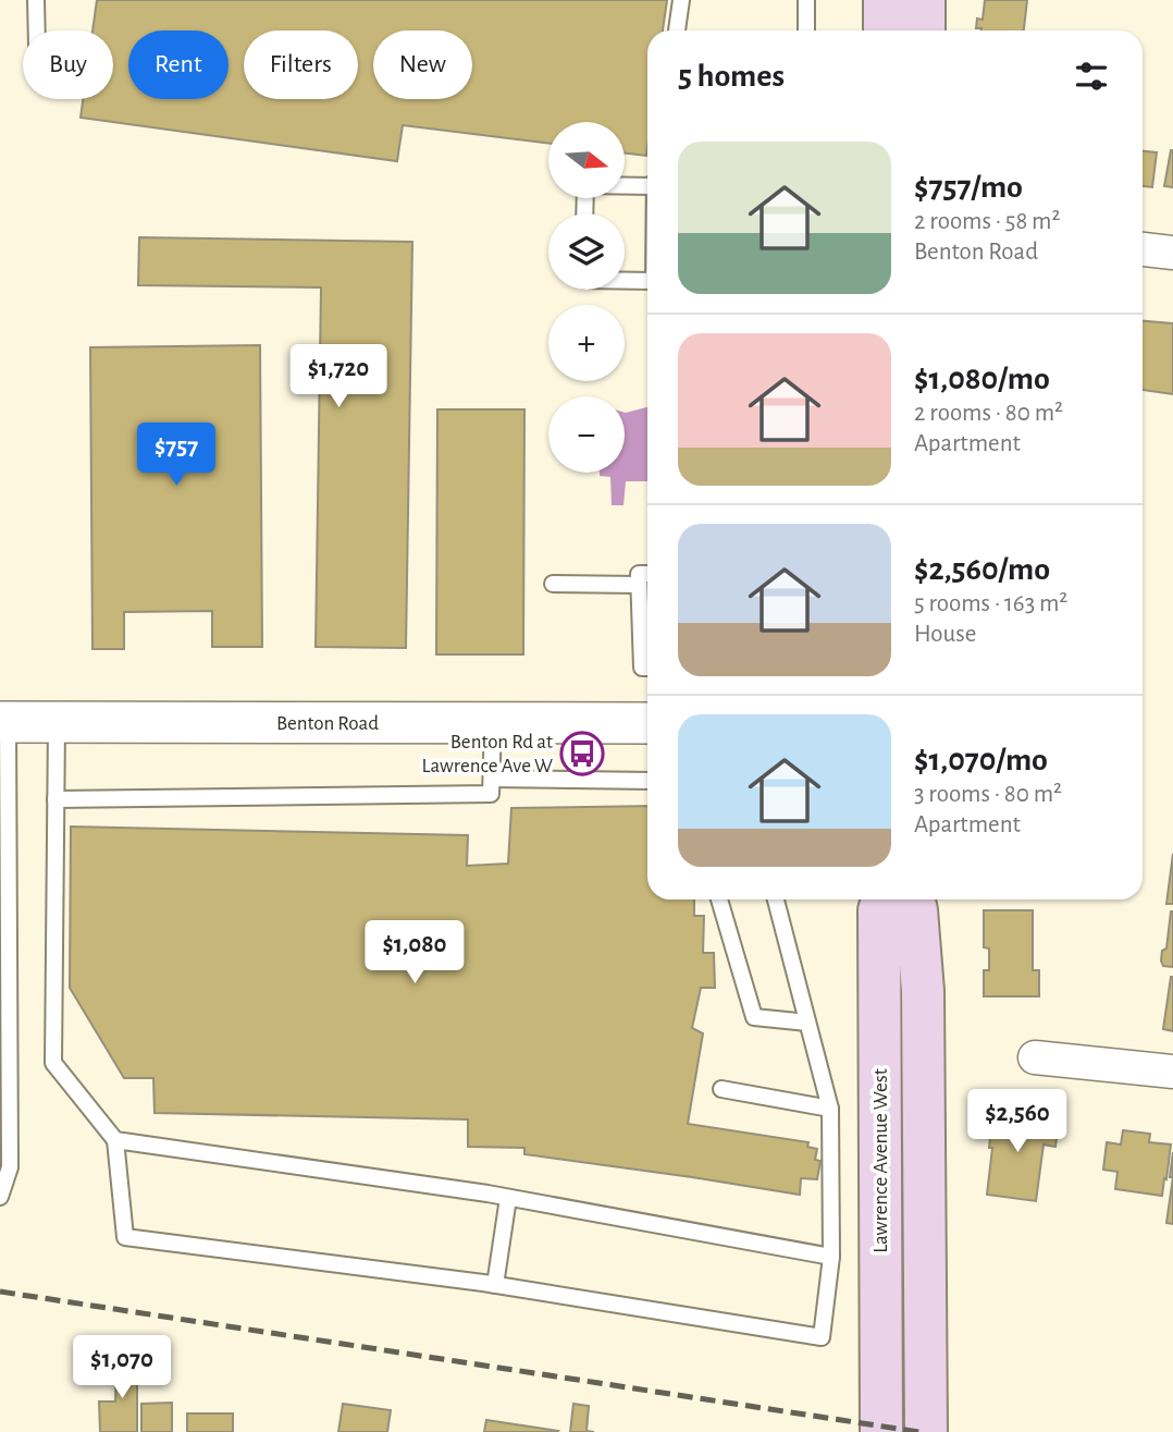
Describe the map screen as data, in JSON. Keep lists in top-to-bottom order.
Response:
{
  "streets": {
    "main road": ["Lawrence Avenue West"],
    "street": ["Benton Road"]
  },
  "places": {
    "bus stop": ["Benton Rd at Lawrence Ave W"]
  },
  "north": "right",
  "page": {
    "chip": [
      "Buy",
      "Rent",
      "Filters",
      "New"
    ],
    "heading": "5 homes",
    "map_buttons": ["+", "−"],
    "list": [
      {
        "name": "$757/mo",
        "note": "2 rooms · 58 m² · Benton Road"
      },
      {
        "name": "$1,080/mo",
        "note": "2 rooms · 80 m² · Apartment"
      },
      {
        "name": "$2,560/mo",
        "note": "5 rooms · 163 m² · House"
      },
      {
        "name": "$1,070/mo",
        "note": "3 rooms · 80 m² · Apartment"
      }
    ],
    "price": [
      "$1,720",
      "$757",
      "$1,080",
      "$2,560",
      "$1,070"
    ]
  }
}
